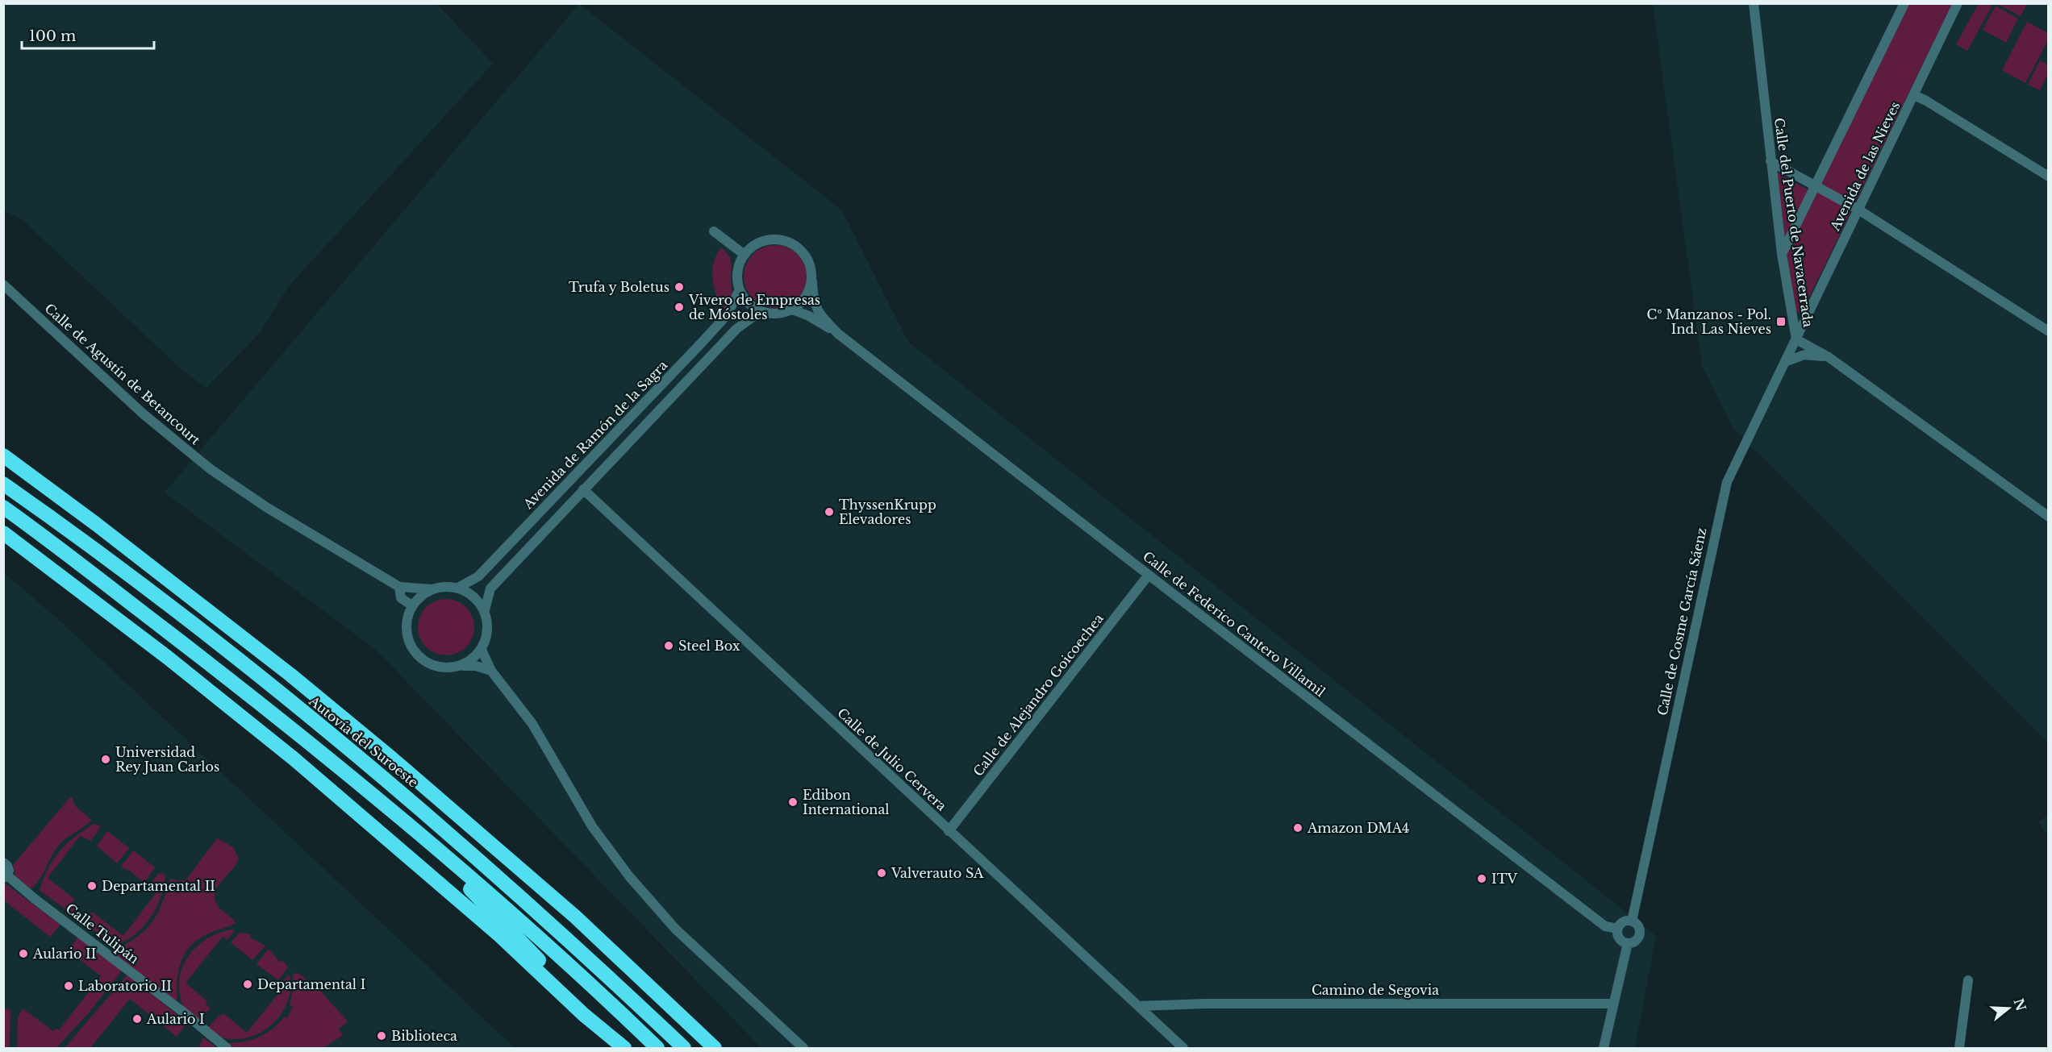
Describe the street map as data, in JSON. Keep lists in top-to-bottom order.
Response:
{
  "streets": {
    "highway": ["Autovía del Suroeste"],
    "street": [
      "Avenida de las Nieves",
      "Calle del Puerto de Navacerrada",
      "Calle de Agustín de Betancourt",
      "Avenida de Ramón de la Sagra",
      "Calle de Cosme García Sáenz",
      "Calle de Federico Cantero Villamil",
      "Calle de Alejandro Goicoechea",
      "Calle de Julio Cervera",
      "Calle Tulipán",
      "Camino de Segovia"
    ]
  },
  "crossings": [
    ["Avenida de las Nieves", "Calle del Puerto de Navacerrada"],
    ["Avenida de las Nieves", "Calle de Cosme García Sáenz"],
    ["Calle del Puerto de Navacerrada", "Calle de Cosme García Sáenz"],
    ["Calle de Agustín de Betancourt", "Avenida de Ramón de la Sagra"],
    ["Avenida de Ramón de la Sagra", "Calle de Federico Cantero Villamil"],
    ["Calle de Cosme García Sáenz", "Calle de Federico Cantero Villamil"],
    ["Calle de Federico Cantero Villamil", "Calle de Alejandro Goicoechea"],
    ["Calle de Alejandro Goicoechea", "Calle de Julio Cervera"],
    ["Calle de Julio Cervera", "Camino de Segovia"]
  ],
  "places": {
    "other": [
      "Trufa y Boletus",
      "Vivero de Empresas de Móstoles",
      "ThyssenKrupp Elevadores",
      "Steel Box",
      "Universidad Rey Juan Carlos",
      "Edibon International",
      "Amazon DMA4",
      "Valverauto SA",
      "ITV",
      "Departamental II",
      "Aulario II",
      "Departamental I",
      "Laboratorio II",
      "Aulario I",
      "Biblioteca"
    ],
    "transit": ["Cº Manzanos - Pol. Ind. Las Nieves"]
  },
  "scale_bar": "100 m",
  "north": "right"
}
